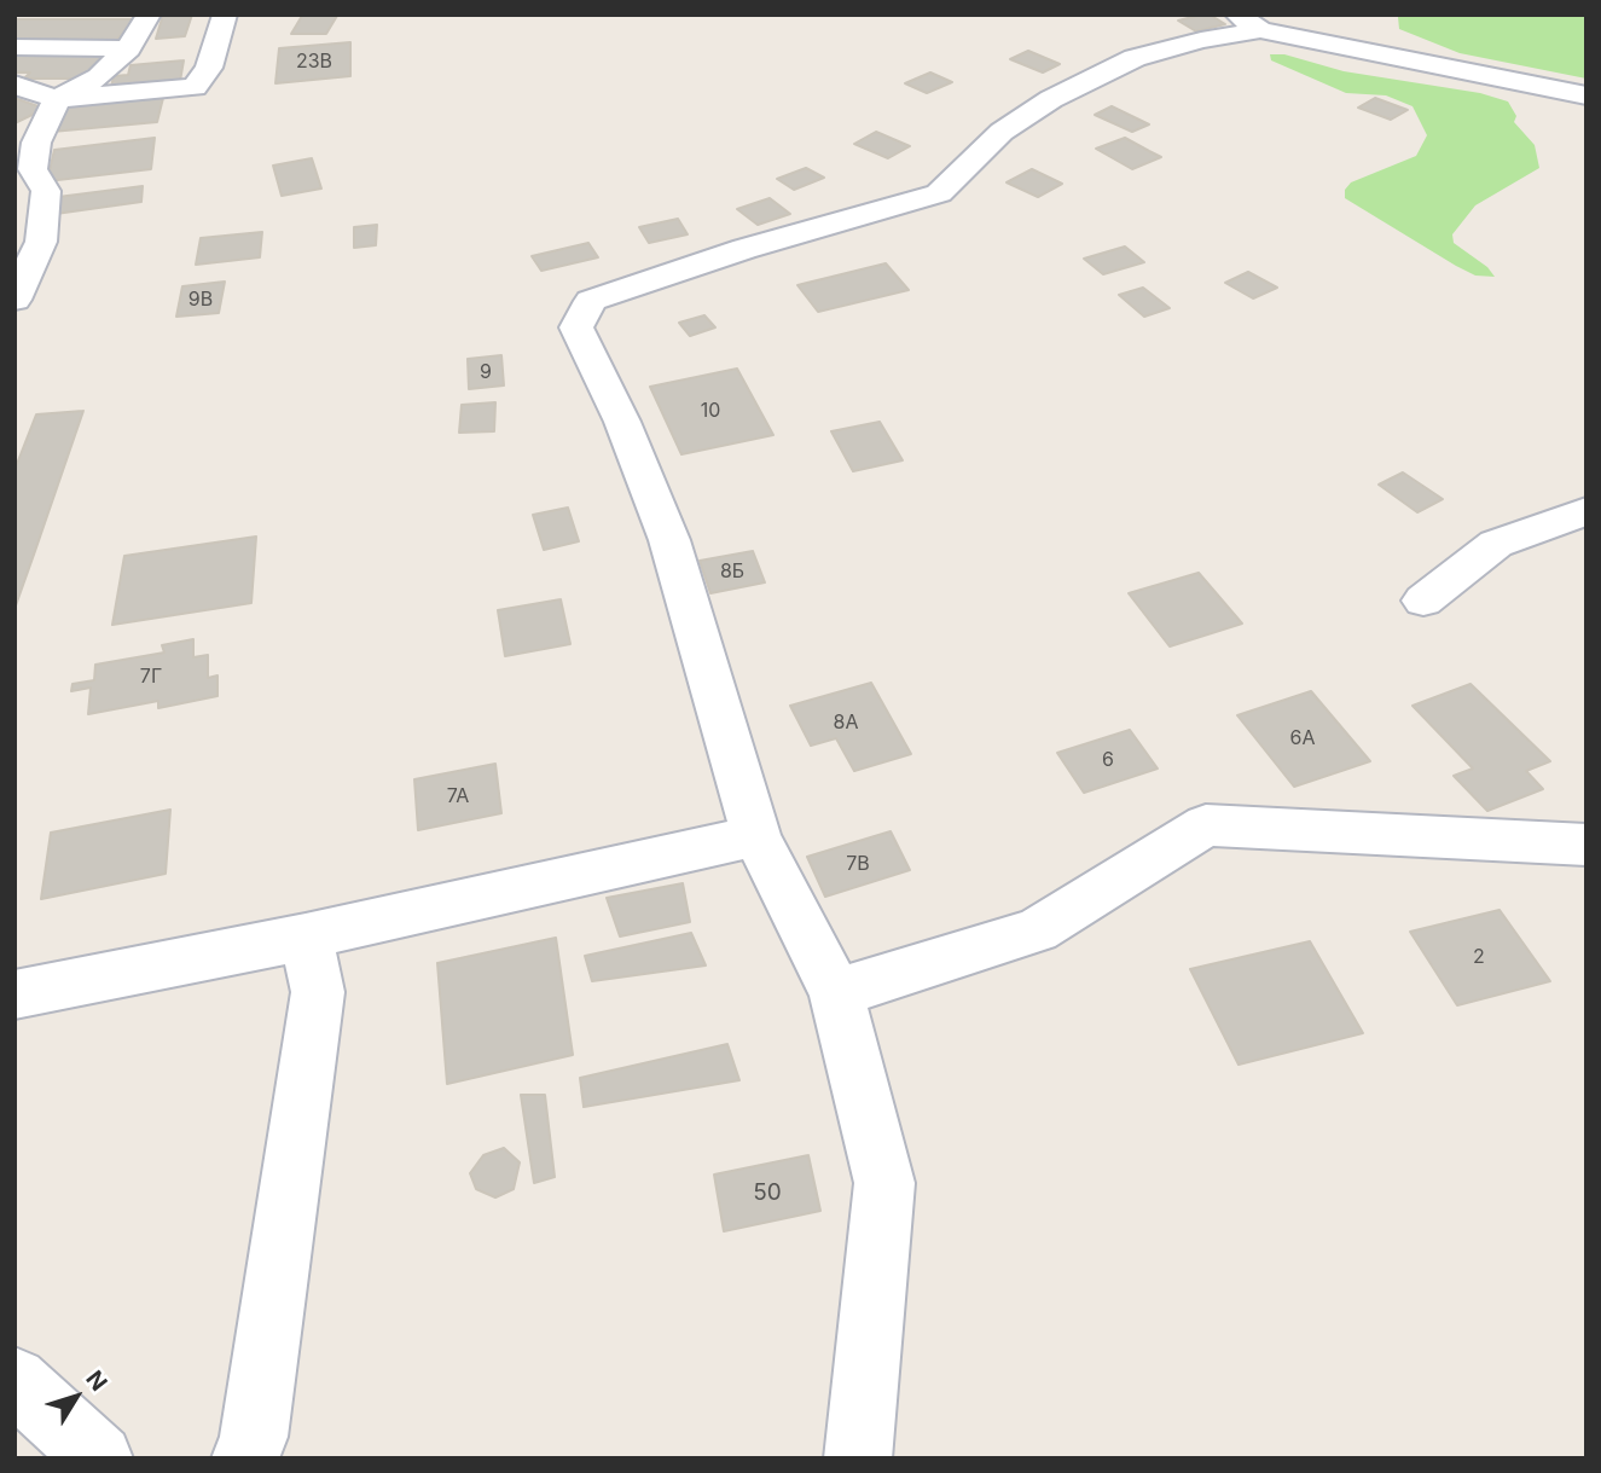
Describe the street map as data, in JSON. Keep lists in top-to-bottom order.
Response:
{
  "house_numbers": [
    "23В",
    "9В",
    "9",
    "10",
    "8Б",
    "7Г",
    "8А",
    "6А",
    "6",
    "7А",
    "7В",
    "2",
    "50"
  ],
  "north": "top right"
}
